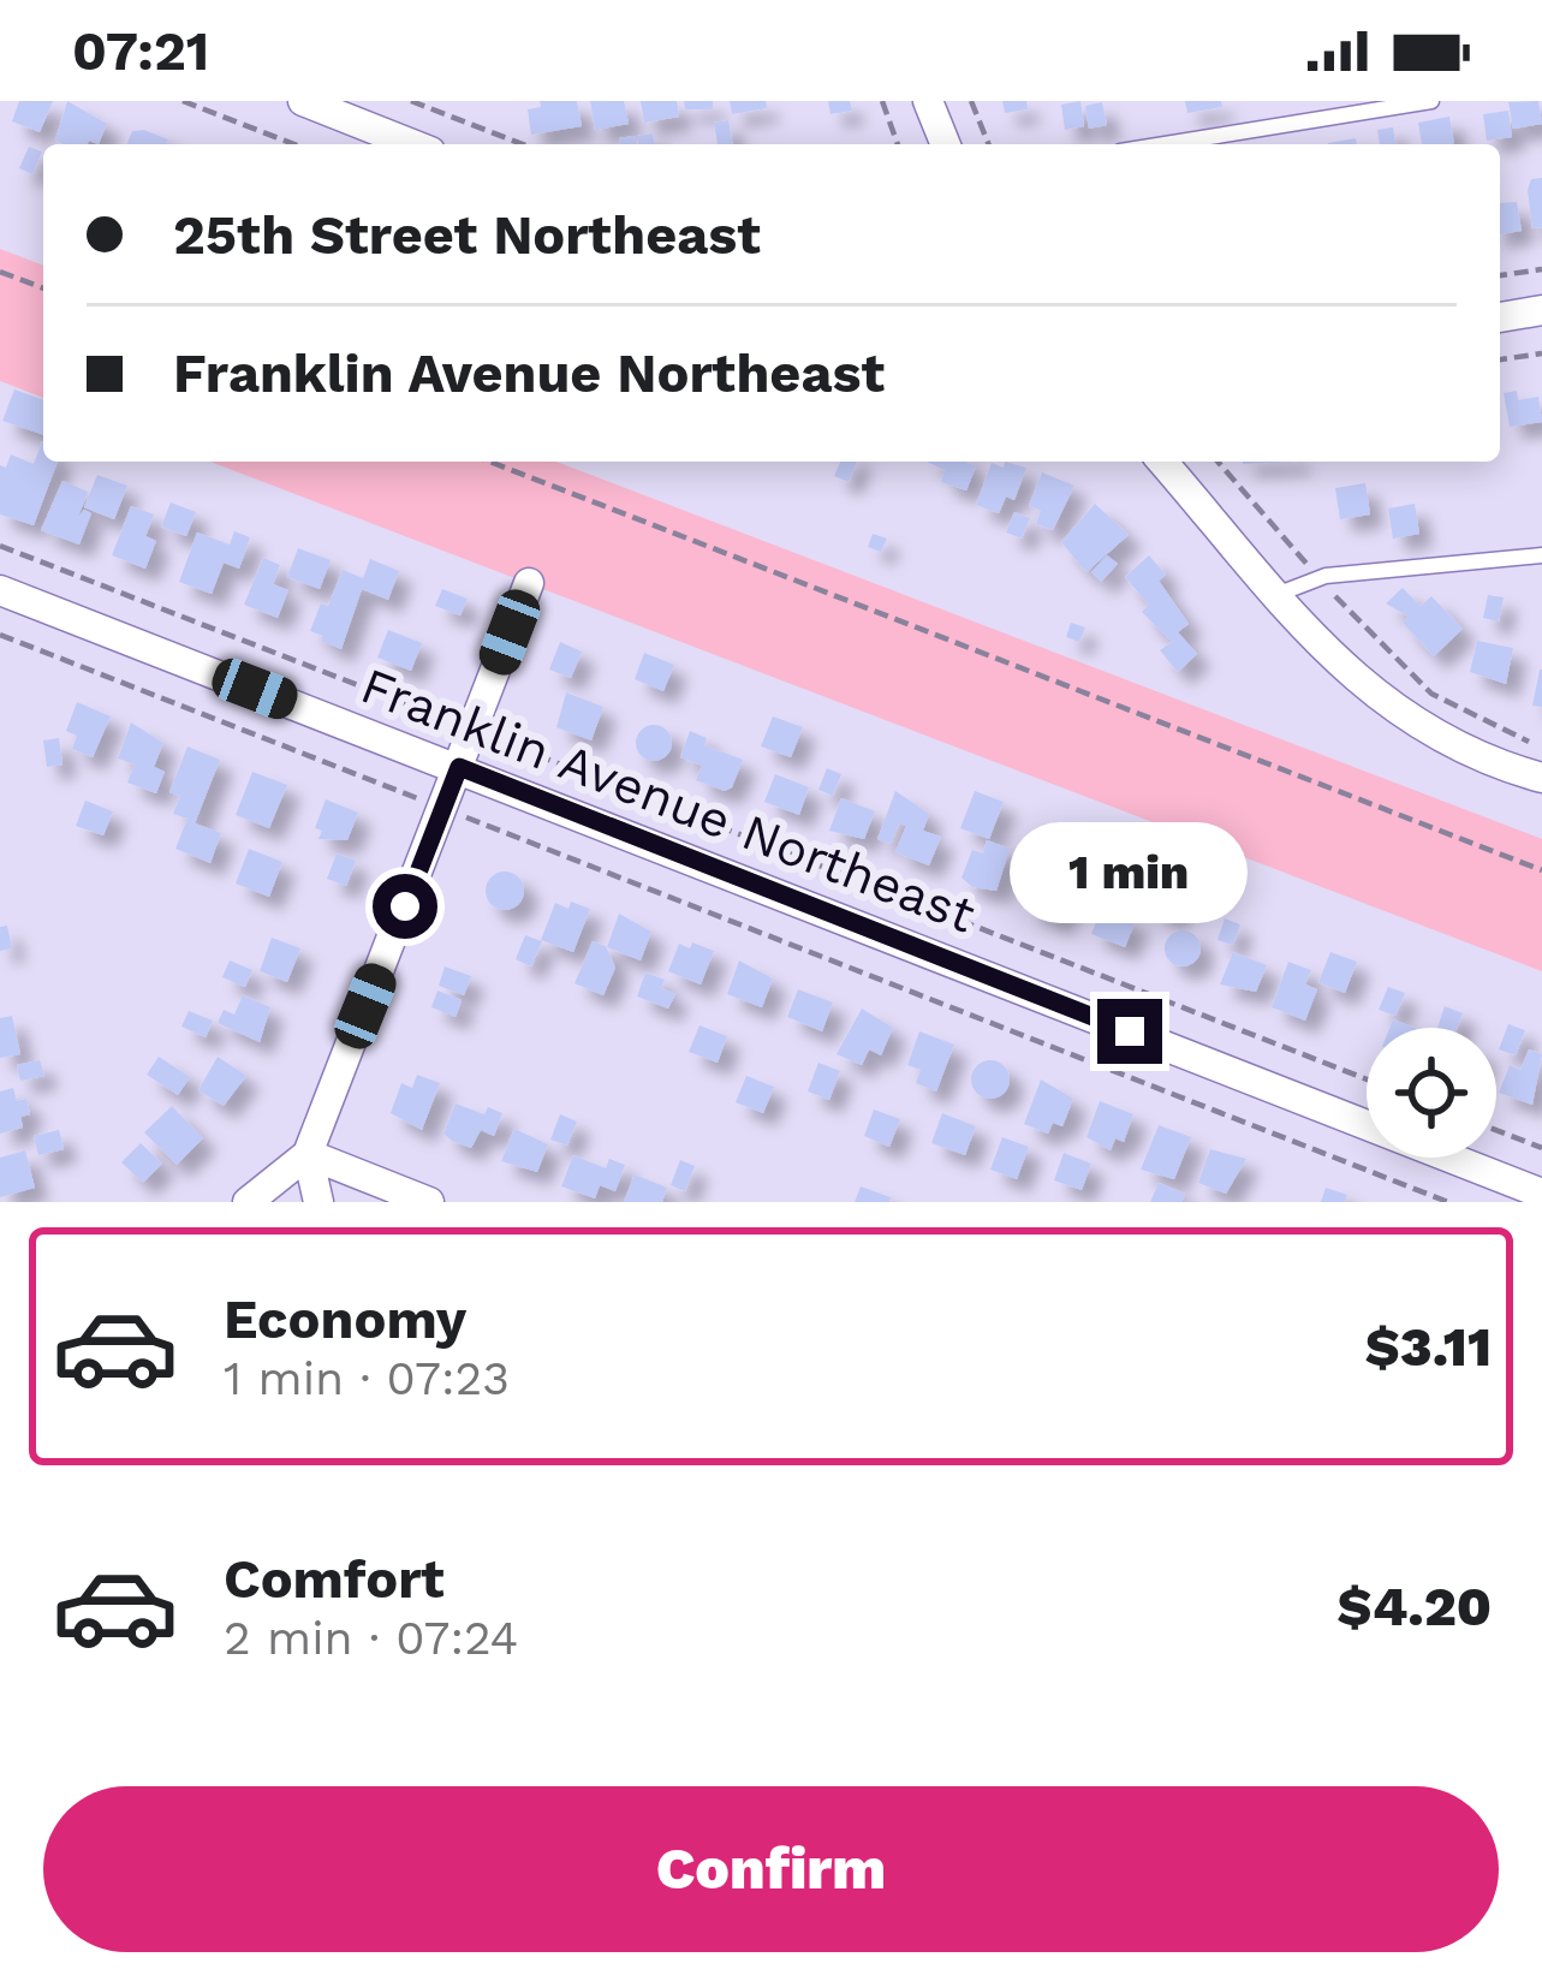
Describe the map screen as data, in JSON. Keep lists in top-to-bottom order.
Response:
{
  "streets": {
    "street": ["Franklin Avenue Northeast"]
  },
  "page": {
    "status": "07:21",
    "banner": ["25th Street Northeast", "Franklin Avenue Northeast"],
    "bubble": "1 min",
    "list": [
      {
        "name": "Economy",
        "note": "1 min · 07:23",
        "value": "$3.11"
      },
      {
        "name": "Comfort",
        "note": "2 min · 07:24",
        "value": "$4.20"
      }
    ],
    "buttons": "Confirm"
  }
}
